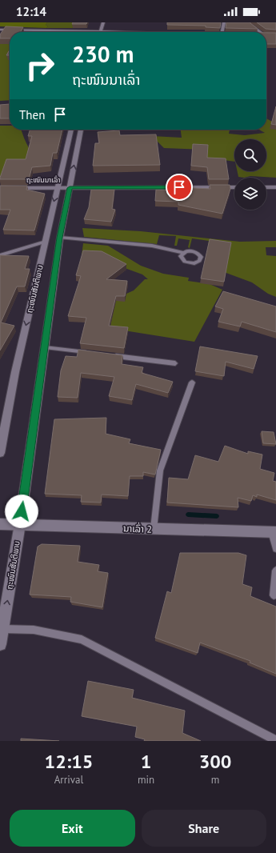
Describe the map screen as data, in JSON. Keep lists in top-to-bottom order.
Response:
{
  "streets": {
    "street": ["ຖະໜົນນາເລົ່າ", "ຖະໜົນສັນຕິພາບ", "ນາເລົ່າ 2"]
  },
  "crossings": [
    ["ຖະໜົນນາເລົ່າ", "ຖະໜົນສັນຕິພາບ"],
    ["ຖະໜົນສັນຕິພາບ", "ນາເລົ່າ 2"]
  ],
  "page": {
    "status": "12:14",
    "turn": ["230 m", "ຖະໜົນນາເລົ່າ"],
    "then": "Then",
    "eta": [
      "12:15",
      "Arrival",
      "1",
      "min",
      "300",
      "m"
    ],
    "buttons": ["Exit", "Share"]
  }
}
